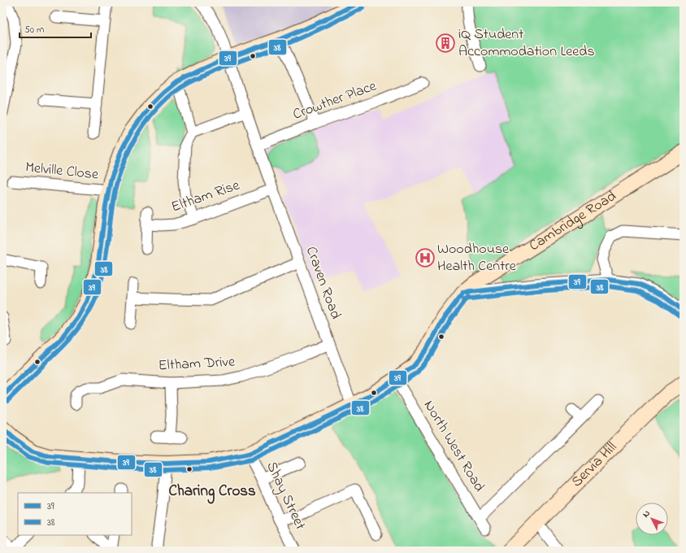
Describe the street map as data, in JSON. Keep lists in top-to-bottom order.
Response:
{
  "streets": {
    "street": [
      "Crowther Place",
      "Melville Close",
      "Eltham Rise",
      "Cambridge Road",
      "Craven Road",
      "Eltham Drive",
      "North West Road",
      "Servia Hill",
      "Shay Street"
    ]
  },
  "crossings": [
    ["Crowther Place", "Craven Road"],
    ["Eltham Rise", "Craven Road"],
    ["Cambridge Road", "Craven Road"],
    ["Cambridge Road", "North West Road"],
    ["Cambridge Road", "Shay Street"],
    ["Craven Road", "Eltham Drive"]
  ],
  "districts": ["Charing Cross"],
  "places": {
    "building": ["iQ Student Accommodation Leeds"],
    "hospital": ["Woodhouse Health Centre"]
  },
  "lines": ["transit line 39", "transit line 38"],
  "legend": ["39", "38"],
  "scale_bar": "50 m",
  "north": "top left"
}
